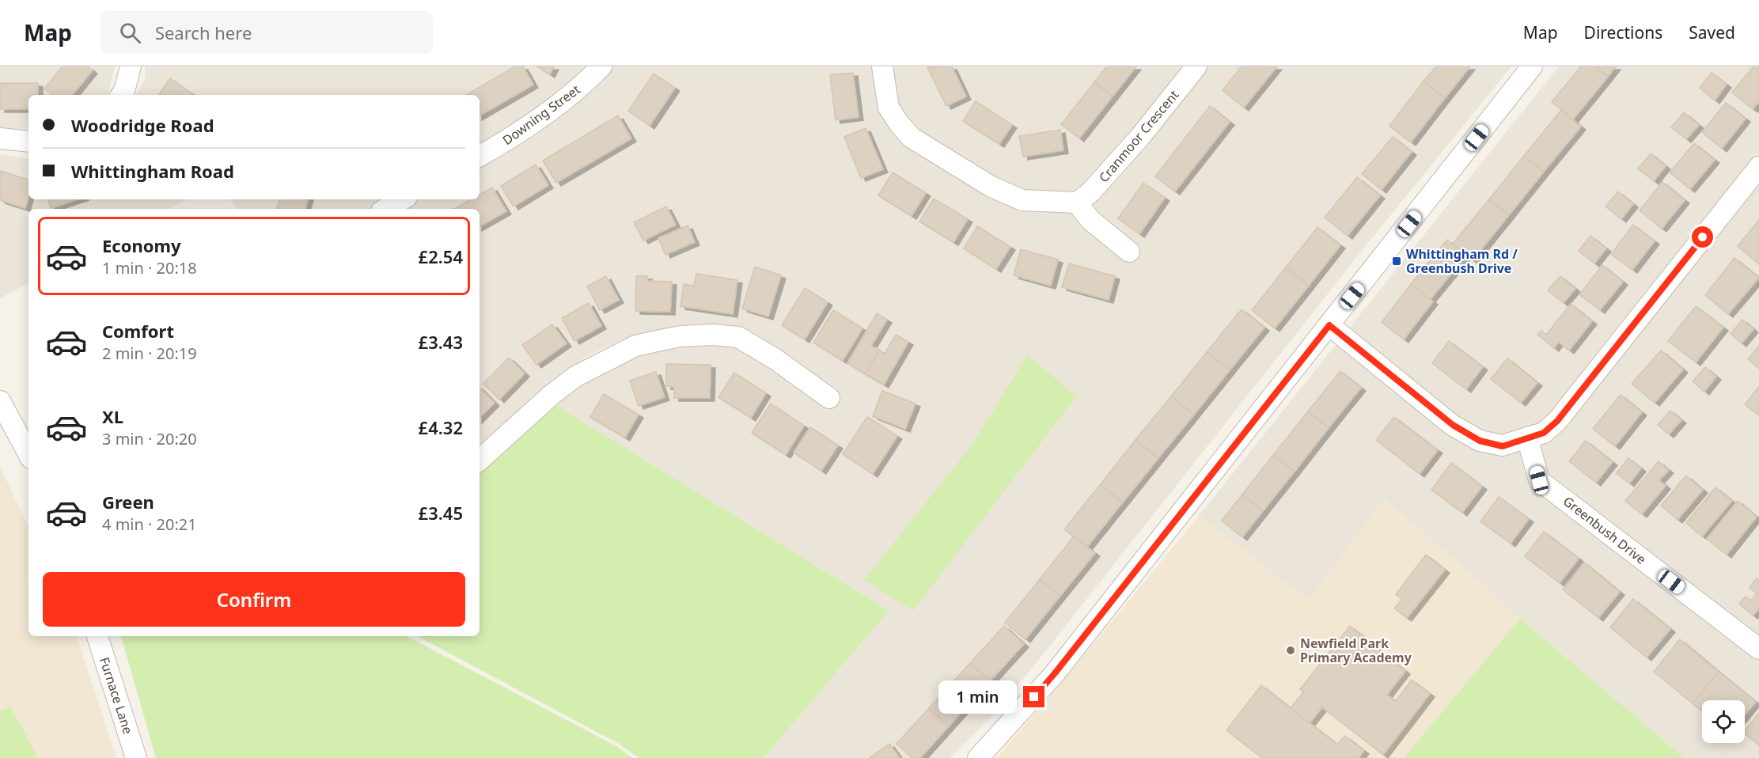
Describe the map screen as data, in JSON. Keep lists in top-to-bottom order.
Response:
{
  "streets": {
    "street": [
      "Downing Street",
      "Cranmoor Crescent",
      "Greenbush Drive",
      "Furnace Lane"
    ]
  },
  "places": {
    "transit": ["Whittingham Rd / Greenbush Drive"],
    "other": ["Newfield Park Primary Academy"]
  },
  "page": {
    "header": "Map",
    "search": "Search here",
    "nav": ["Map", "Directions", "Saved"],
    "banner": ["Woodridge Road", "Whittingham Road"],
    "list": [
      {
        "name": "Economy",
        "note": "1 min · 20:18",
        "value": "£2.54"
      },
      {
        "name": "Comfort",
        "note": "2 min · 20:19",
        "value": "£3.43"
      },
      {
        "name": "XL",
        "note": "3 min · 20:20",
        "value": "£4.32"
      },
      {
        "name": "Green",
        "note": "4 min · 20:21",
        "value": "£3.45"
      }
    ],
    "buttons": "Confirm",
    "bubble": "1 min"
  }
}
